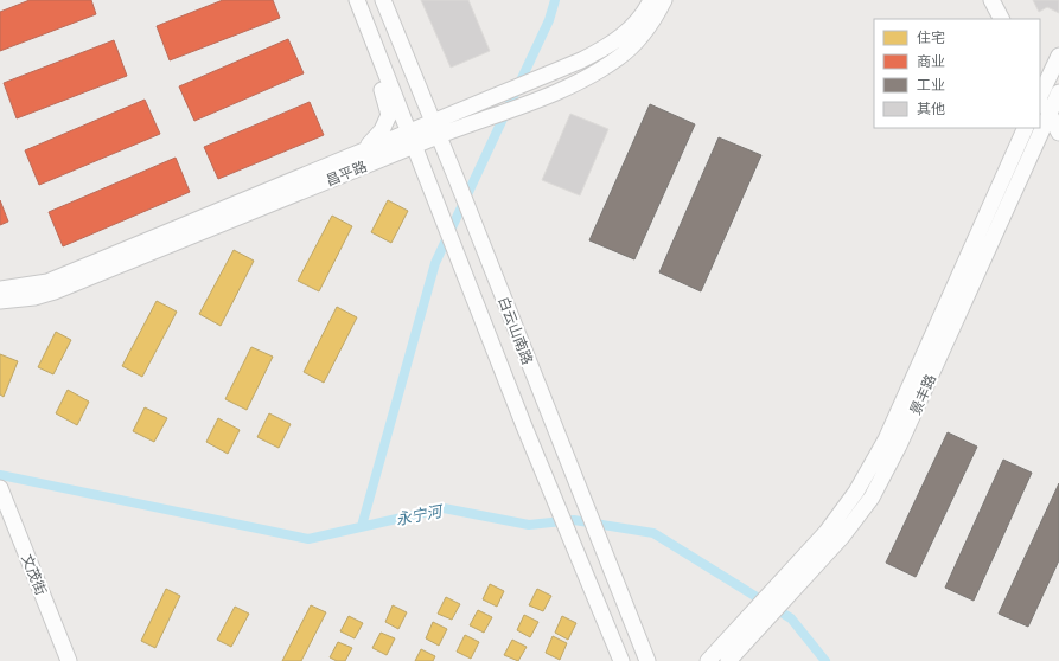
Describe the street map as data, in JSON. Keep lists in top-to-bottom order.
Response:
{
  "streets": {
    "main road": [
      "昌平路",
      "白云山南路",
      "景丰路",
      "文茂街"
    ]
  },
  "crossings": [
    ["昌平路", "白云山南路"]
  ],
  "water": ["永宁河"],
  "legend": [
    "住宅",
    "商业",
    "工业",
    "其他"
  ]
}
